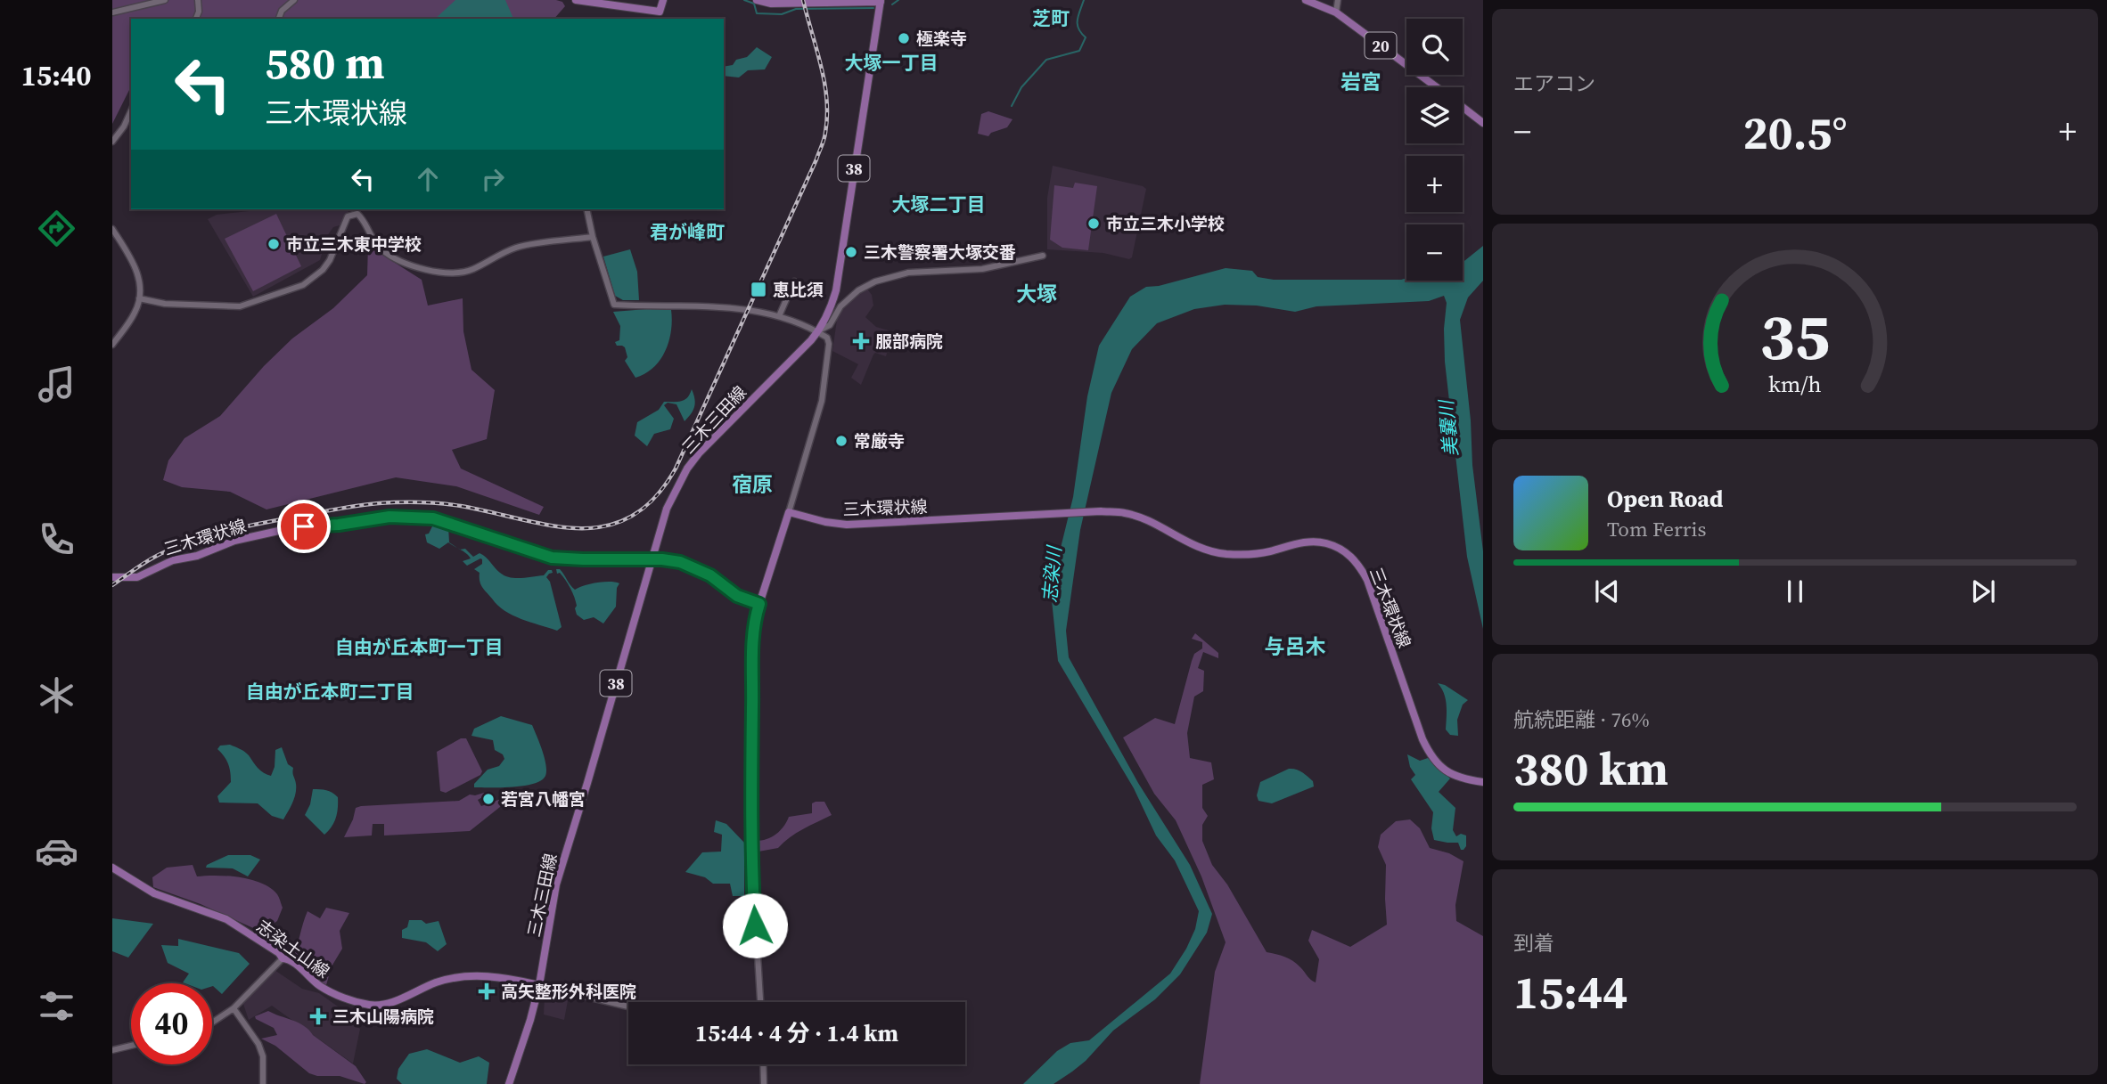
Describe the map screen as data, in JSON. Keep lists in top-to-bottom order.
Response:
{
  "streets": {
    "main road": [
      "20",
      "38",
      "三木三田線",
      "三木環状線",
      "志染土山線"
    ]
  },
  "crossings": [
    ["三木三田線", "三木環状線"],
    ["三木三田線", "志染土山線"]
  ],
  "districts": [
    "芝町",
    "大塚一丁目",
    "岩宮",
    "大塚二丁目",
    "君が峰町",
    "大塚",
    "宿原",
    "自由が丘本町一丁目",
    "与呂木",
    "自由が丘本町二丁目"
  ],
  "water": ["美嚢川", "志染川"],
  "places": {
    "other": [
      "極楽寺",
      "市立三木小学校",
      "市立三木東中学校",
      "三木警察署大塚交番",
      "常厳寺",
      "若宮八幡宮"
    ],
    "transit": ["恵比須"],
    "health": ["服部病院", "高矢整形外科医院", "三木山陽病院"]
  },
  "page": {
    "tabs": "15:40",
    "tile": [
      "エアコン",
      ["航続距離 · 76%", "380 km"],
      ["到着", "15:44"]
    ],
    "map_buttons": ["+", "−"],
    "turn": ["580 m", "三木環状線"],
    "heat": ["−", "20.5°", "+"],
    "song": ["Open Road", "Tom Ferris"],
    "limit": "40",
    "trip": "15:44 · 4 分 · 1.4 km",
    "gauge": ["35", "km/h"]
  }
}
